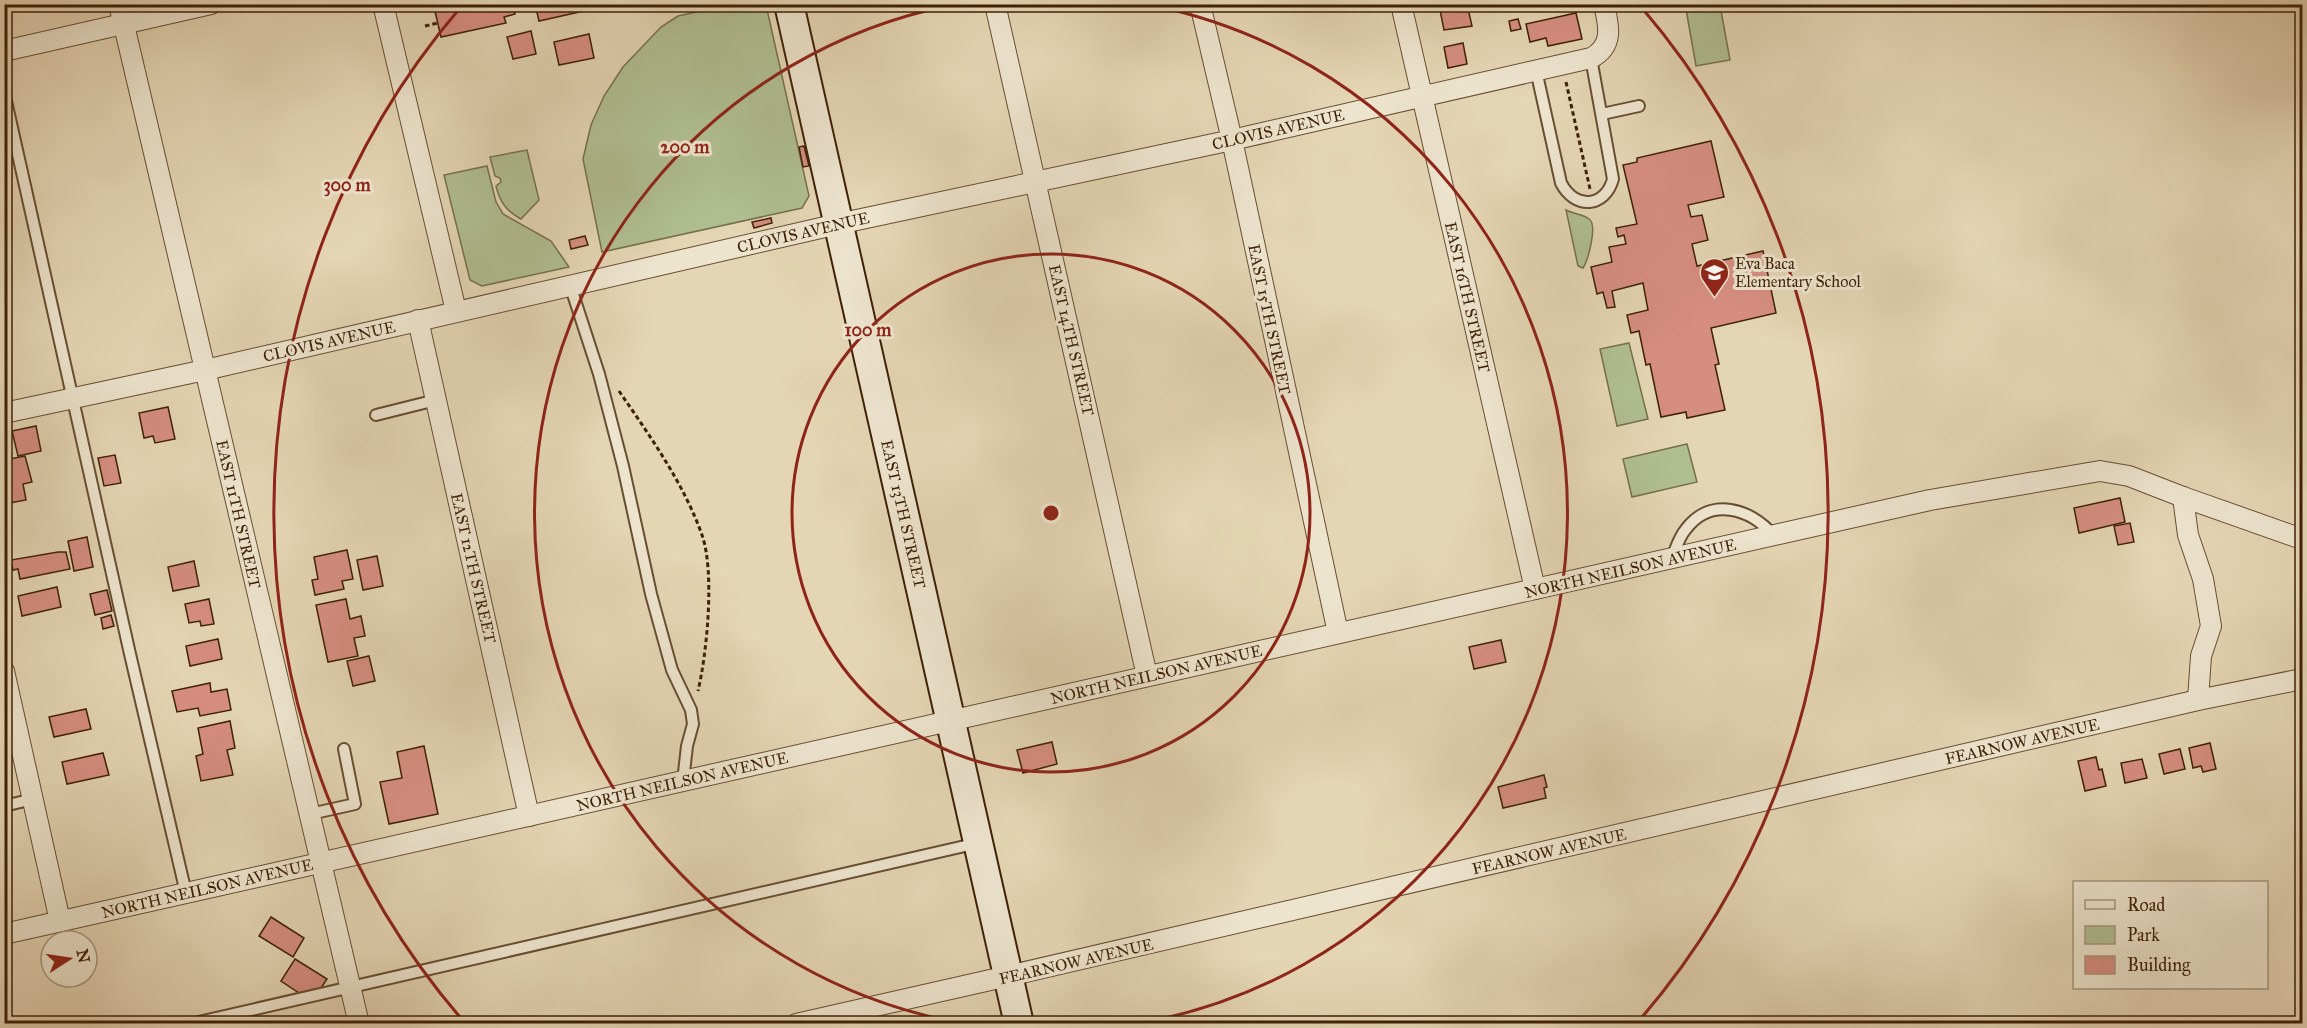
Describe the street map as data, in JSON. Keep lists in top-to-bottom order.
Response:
{
  "streets": {
    "street": [
      "CLOVIS AVENUE",
      "EAST 16TH STREET",
      "EAST 15TH STREET",
      "EAST 14TH STREET",
      "EAST 11TH STREET",
      "EAST 13TH STREET",
      "EAST 12TH STREET",
      "NORTH NEILSON AVENUE",
      "FEARNOW AVENUE"
    ]
  },
  "crossings": [
    ["CLOVIS AVENUE", "EAST 16TH STREET"],
    ["CLOVIS AVENUE", "EAST 15TH STREET"],
    ["CLOVIS AVENUE", "EAST 14TH STREET"],
    ["CLOVIS AVENUE", "EAST 11TH STREET"],
    ["CLOVIS AVENUE", "EAST 13TH STREET"],
    ["CLOVIS AVENUE", "EAST 12TH STREET"],
    ["EAST 16TH STREET", "NORTH NEILSON AVENUE"],
    ["EAST 15TH STREET", "NORTH NEILSON AVENUE"],
    ["EAST 14TH STREET", "NORTH NEILSON AVENUE"],
    ["EAST 11TH STREET", "NORTH NEILSON AVENUE"],
    ["EAST 13TH STREET", "NORTH NEILSON AVENUE"],
    ["EAST 13TH STREET", "FEARNOW AVENUE"],
    ["EAST 12TH STREET", "NORTH NEILSON AVENUE"]
  ],
  "places": {
    "school or university": ["Eva Baca Elementary School"]
  },
  "legend": ["Road", "Park", "Building"],
  "north": "right",
  "rings": ["200 m", "300 m", "100 m"]
}
